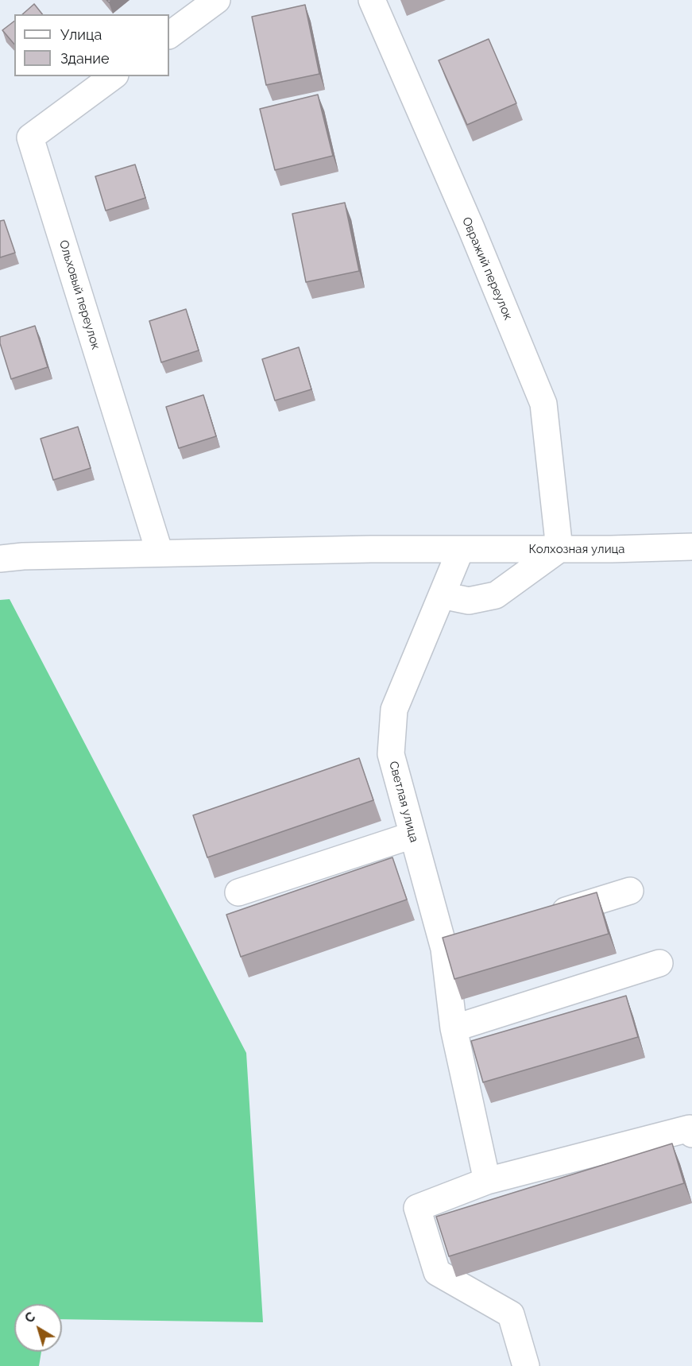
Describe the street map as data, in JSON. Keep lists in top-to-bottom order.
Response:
{
  "streets": {
    "street": [
      "Овражий переулок",
      "Ольховый переулок",
      "Колхозная улица",
      "Светлая улица"
    ]
  },
  "crossings": [
    ["Овражий переулок", "Колхозная улица"],
    ["Ольховый переулок", "Колхозная улица"],
    ["Колхозная улица", "Светлая улица"]
  ],
  "legend": ["Улица", "Здание"],
  "north": "top left"
}
